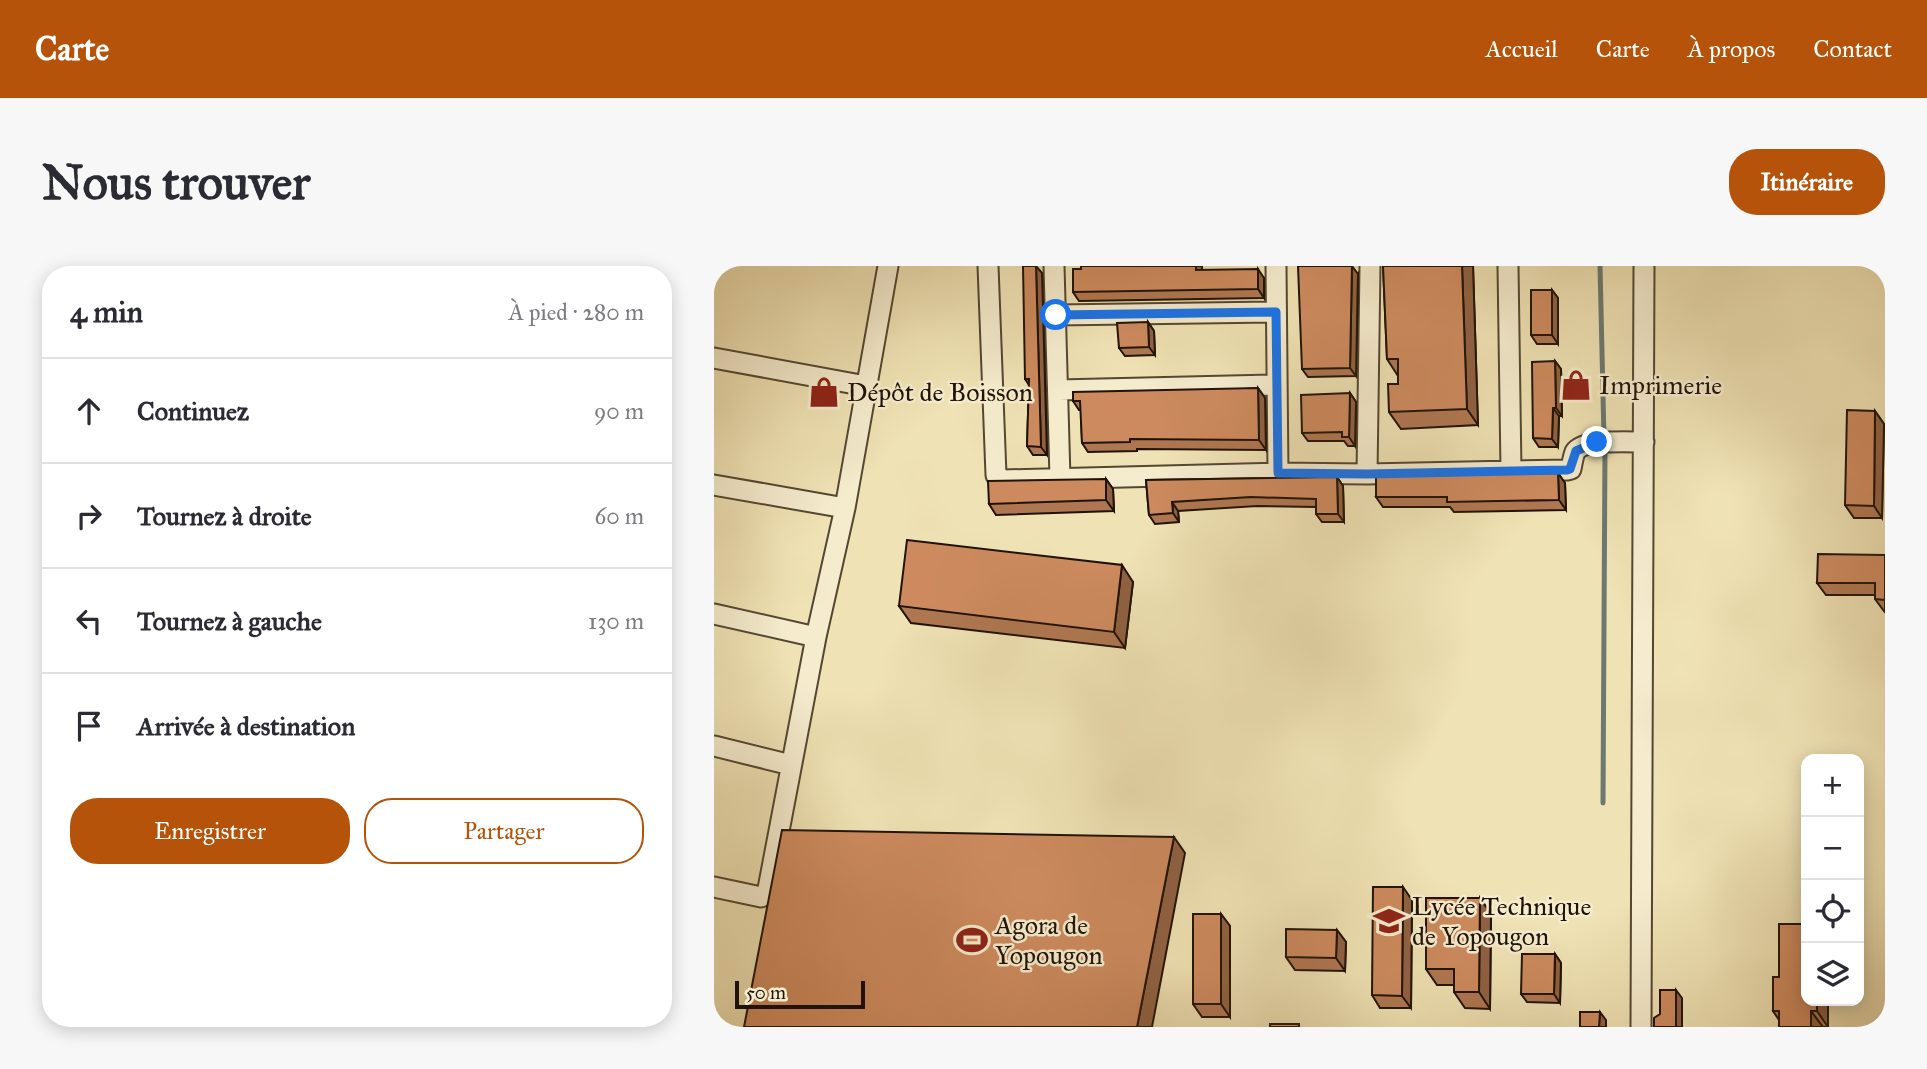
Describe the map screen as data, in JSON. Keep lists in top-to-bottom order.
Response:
{
  "places": {
    "shop": ["Imprimerie", "Dépôt de Boisson"],
    "school or university": ["Lycée Technique de Yopougon"],
    "sports": ["Agora de Yopougon"]
  },
  "scale_bar": "50 m",
  "page": {
    "header": "Carte",
    "nav": [
      "Accueil",
      "Carte",
      "À propos",
      "Contact"
    ],
    "buttons": [
      "Itinéraire",
      ["Enregistrer", "Partager"]
    ],
    "title": "Nous trouver",
    "heading": ["4 min", "À pied · 280 m"],
    "list": [
      ["Continuez", "90 m"],
      ["Tournez à droite", "60 m"],
      ["Tournez à gauche", "130 m"],
      "Arrivée à destination"
    ],
    "map_buttons": ["+", "−"],
    "scale": "50 m"
  }
}
